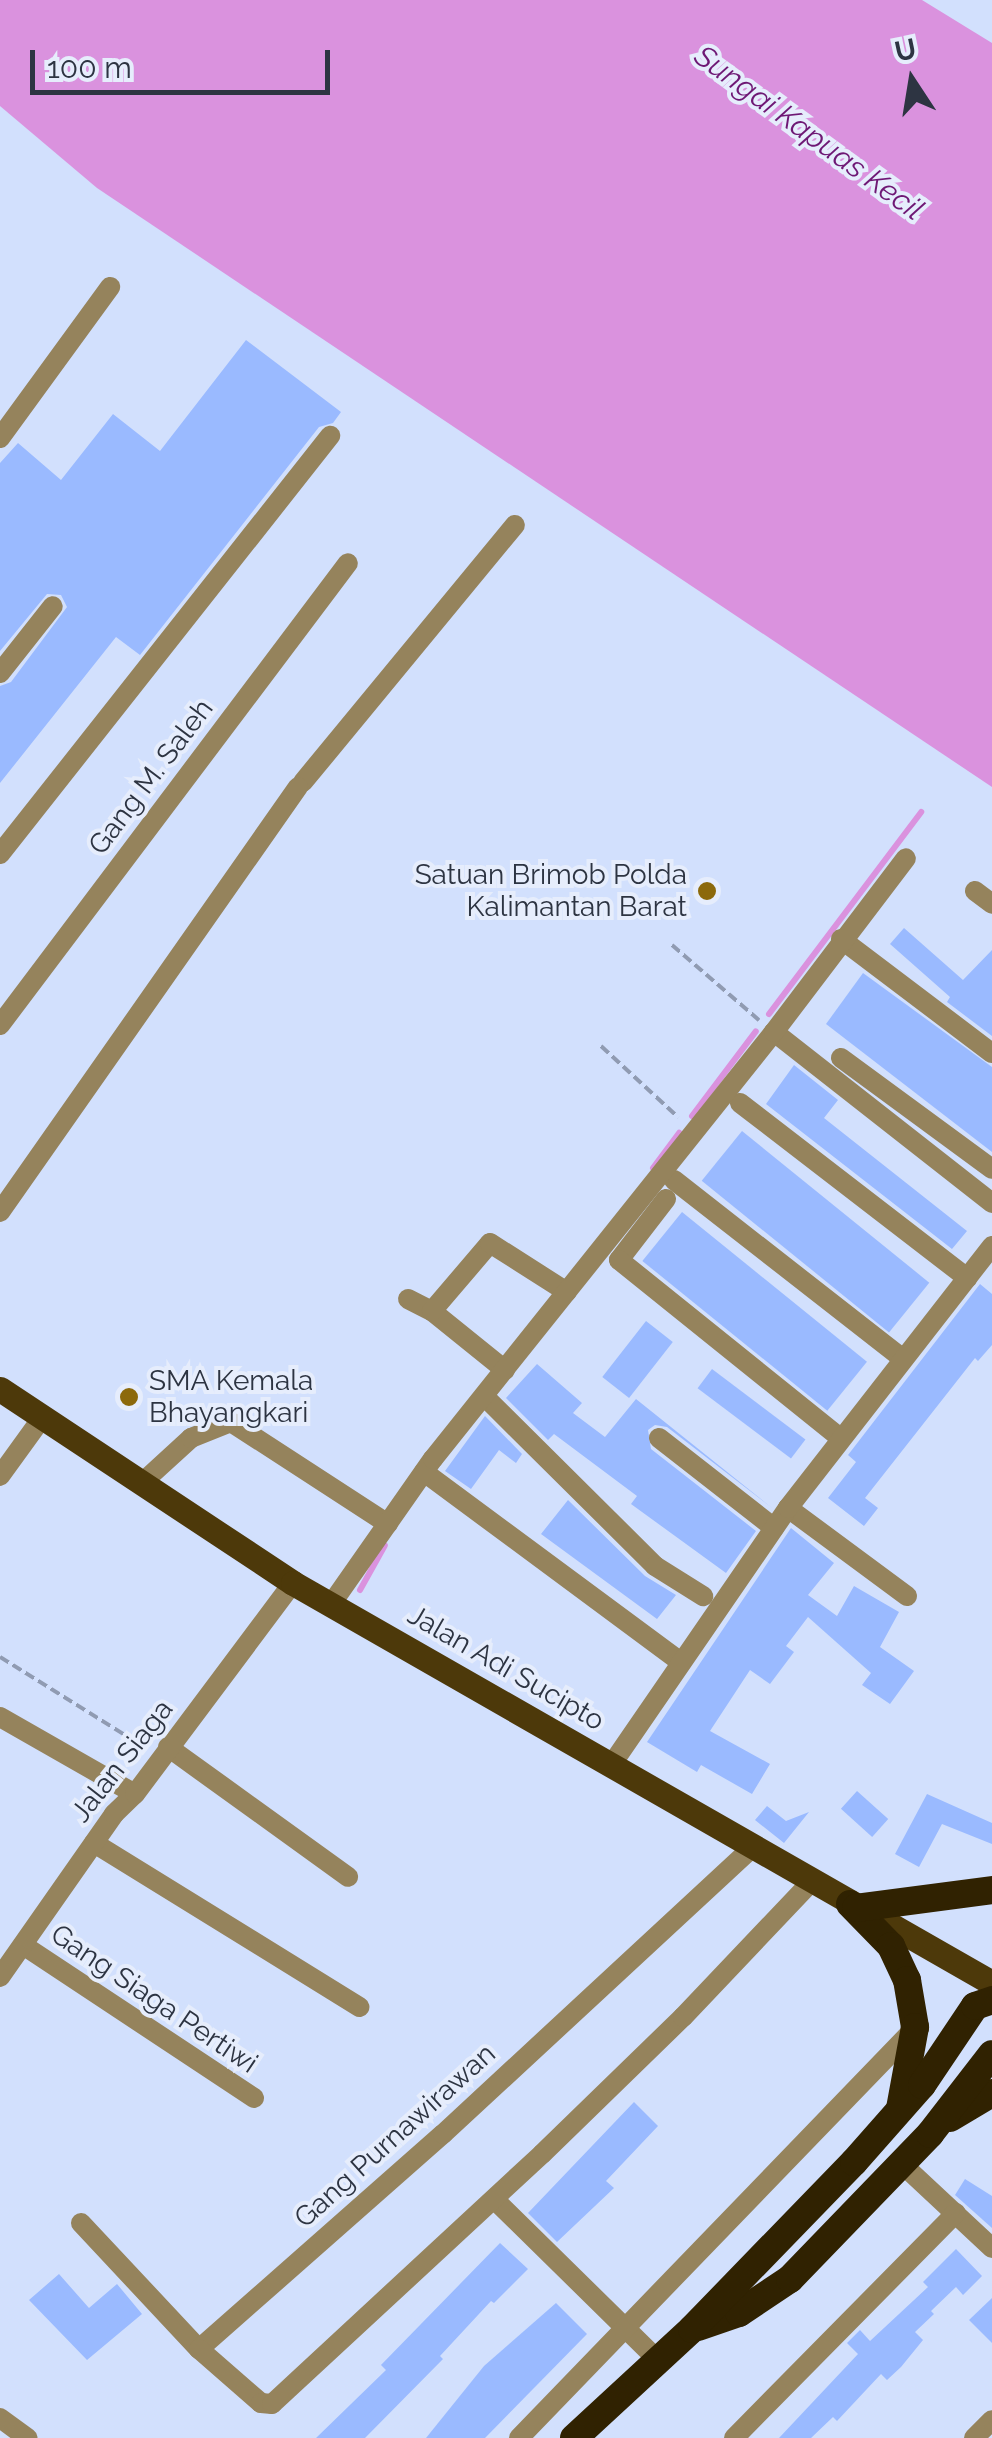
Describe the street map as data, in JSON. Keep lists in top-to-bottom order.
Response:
{
  "streets": {
    "main road": ["Jalan Adi Sucipto"],
    "street": [
      "Gang M. Saleh",
      "Jalan Siaga",
      "Gang Siaga Pertiwi",
      "Gang Purnawirawan"
    ]
  },
  "crossings": [
    ["Jalan Adi Sucipto", "Jalan Siaga"],
    ["Jalan Adi Sucipto", "Gang Purnawirawan"],
    ["Jalan Siaga", "Gang Siaga Pertiwi"]
  ],
  "water": ["Sungai Kapuas Kecil"],
  "places": ["Satuan Brimob Polda Kalimantan Barat", "SMA Kemala Bhayangkari"],
  "scale_bar": "100 m",
  "north": "top"
}
